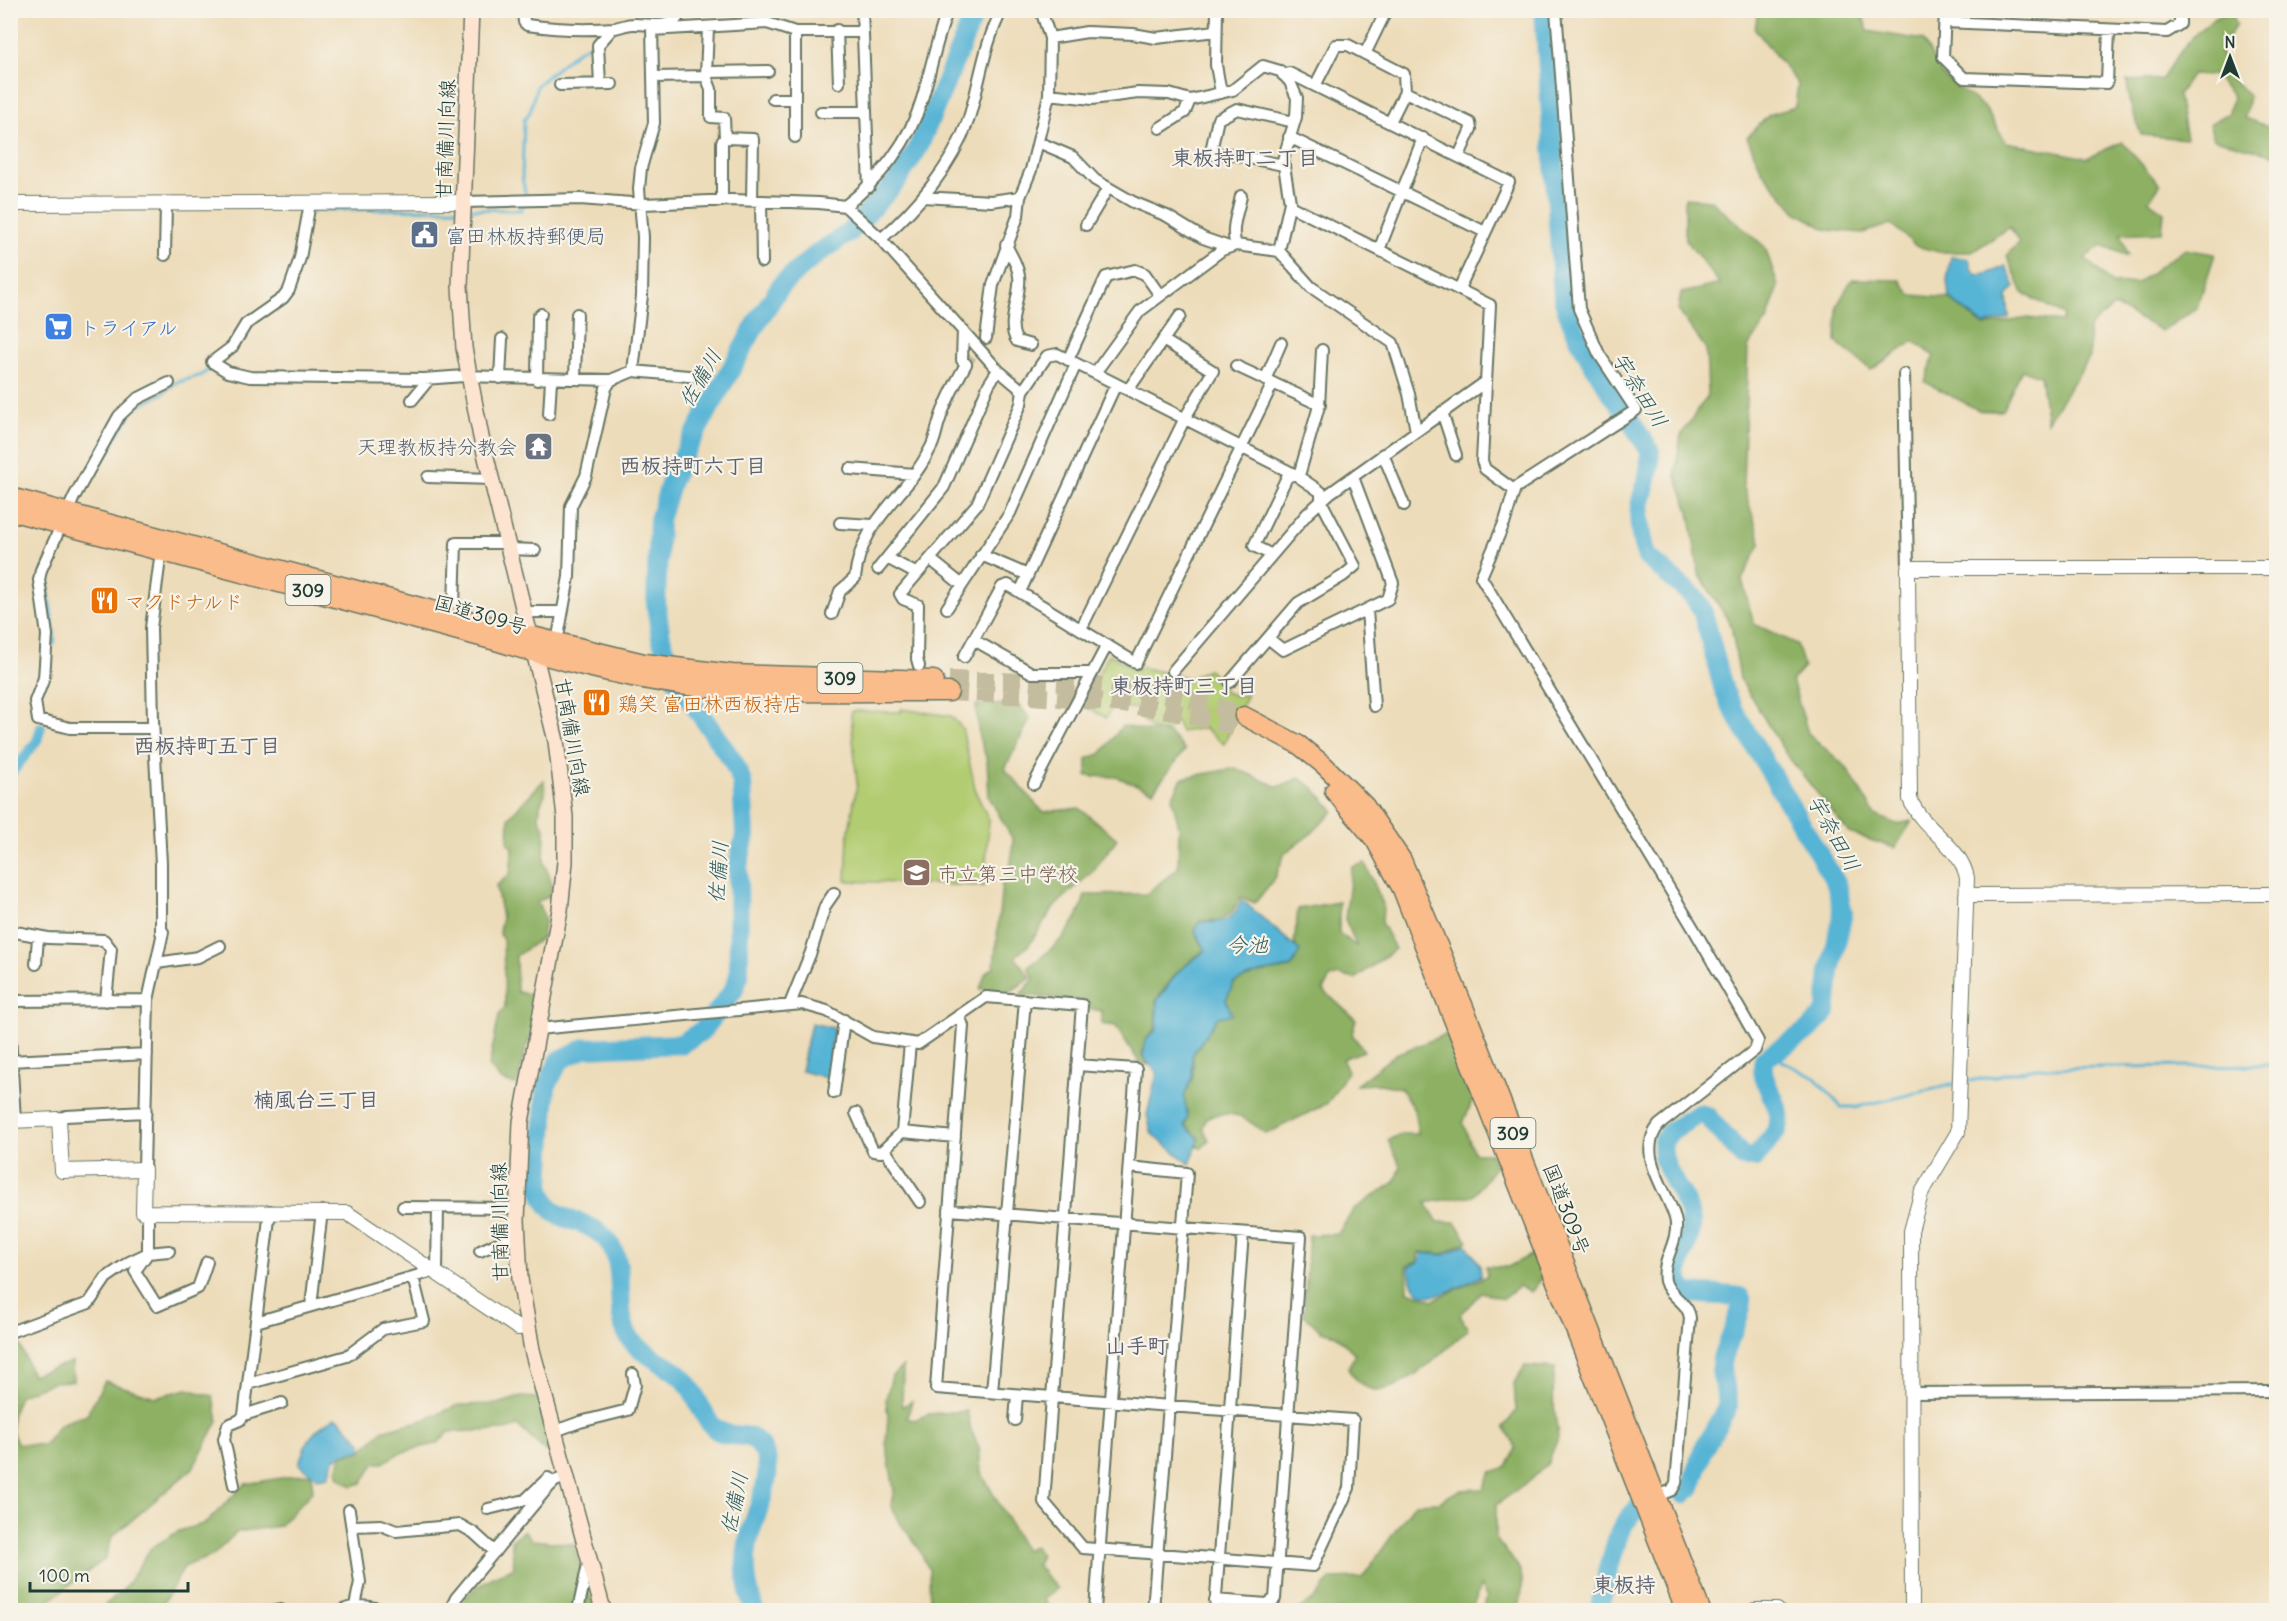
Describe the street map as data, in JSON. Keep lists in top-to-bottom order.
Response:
{
  "streets": {
    "highway": ["309", "国道309号"],
    "main road": ["甘南備川向線"]
  },
  "crossings": [
    ["甘南備川向線", "国道309号"]
  ],
  "districts": [
    "東板持町二丁目",
    "西板持町六丁目",
    "東板持町三丁目",
    "西板持町五丁目",
    "楠風台三丁目",
    "山手町",
    "東板持"
  ],
  "water": ["佐備川", "宇奈田川", "今池"],
  "places": {
    "public building": ["富田林板持郵便局"],
    "supermarket": ["トライアル"],
    "temple": ["天理教板持分教会"],
    "restaurant": ["マクドナルド", "鶏笑 富田林西板持店"],
    "school or university": ["市立第三中学校"]
  },
  "scale_bar": "100 m",
  "north": "top"
}
